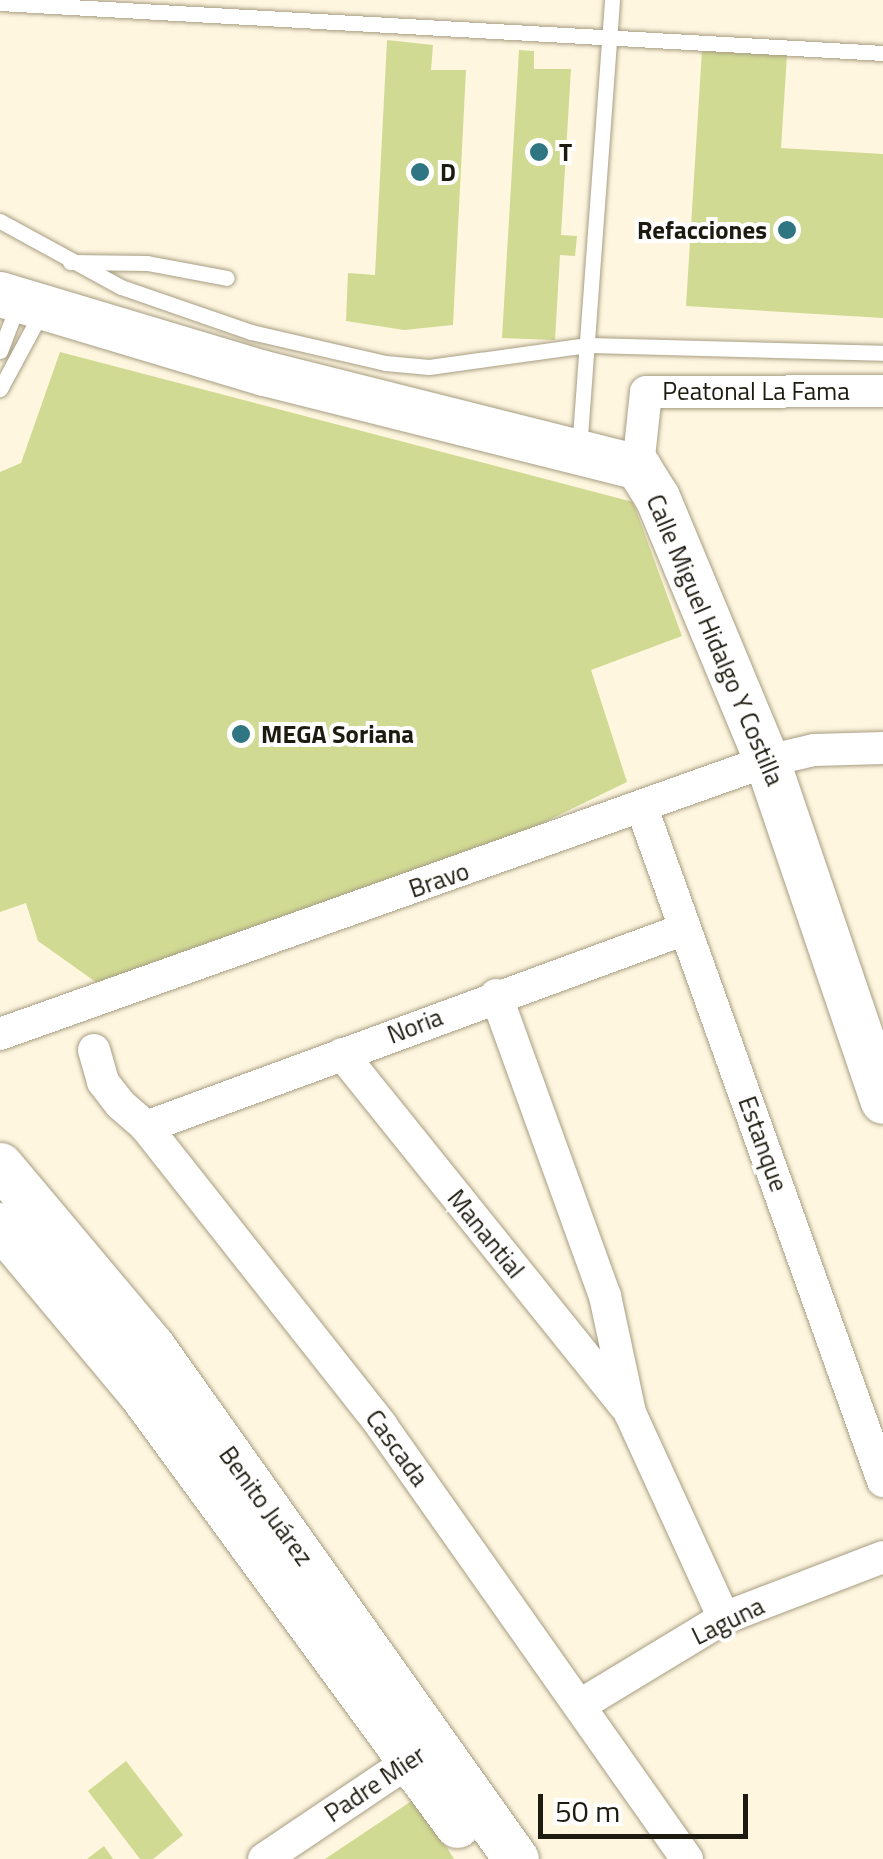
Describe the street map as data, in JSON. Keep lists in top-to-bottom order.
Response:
{
  "streets": {
    "street": [
      "Peatonal La Fama",
      "Calle Miguel Hidalgo Y Costilla",
      "Bravo",
      "Noria",
      "Estanque",
      "Manantial",
      "Cascada",
      "Benito Juárez",
      "Laguna",
      "Padre Mier"
    ]
  },
  "crossings": [
    ["Peatonal La Fama", "Calle Miguel Hidalgo Y Costilla"],
    ["Calle Miguel Hidalgo Y Costilla", "Bravo"],
    ["Bravo", "Estanque"],
    ["Noria", "Estanque"],
    ["Noria", "Manantial"],
    ["Noria", "Cascada"],
    ["Manantial", "Laguna"],
    ["Cascada", "Laguna"],
    ["Benito Juárez", "Padre Mier"]
  ],
  "places": [
    "T",
    "D",
    "Refacciones",
    "MEGA Soriana"
  ],
  "scale_bar": "50 m"
}
